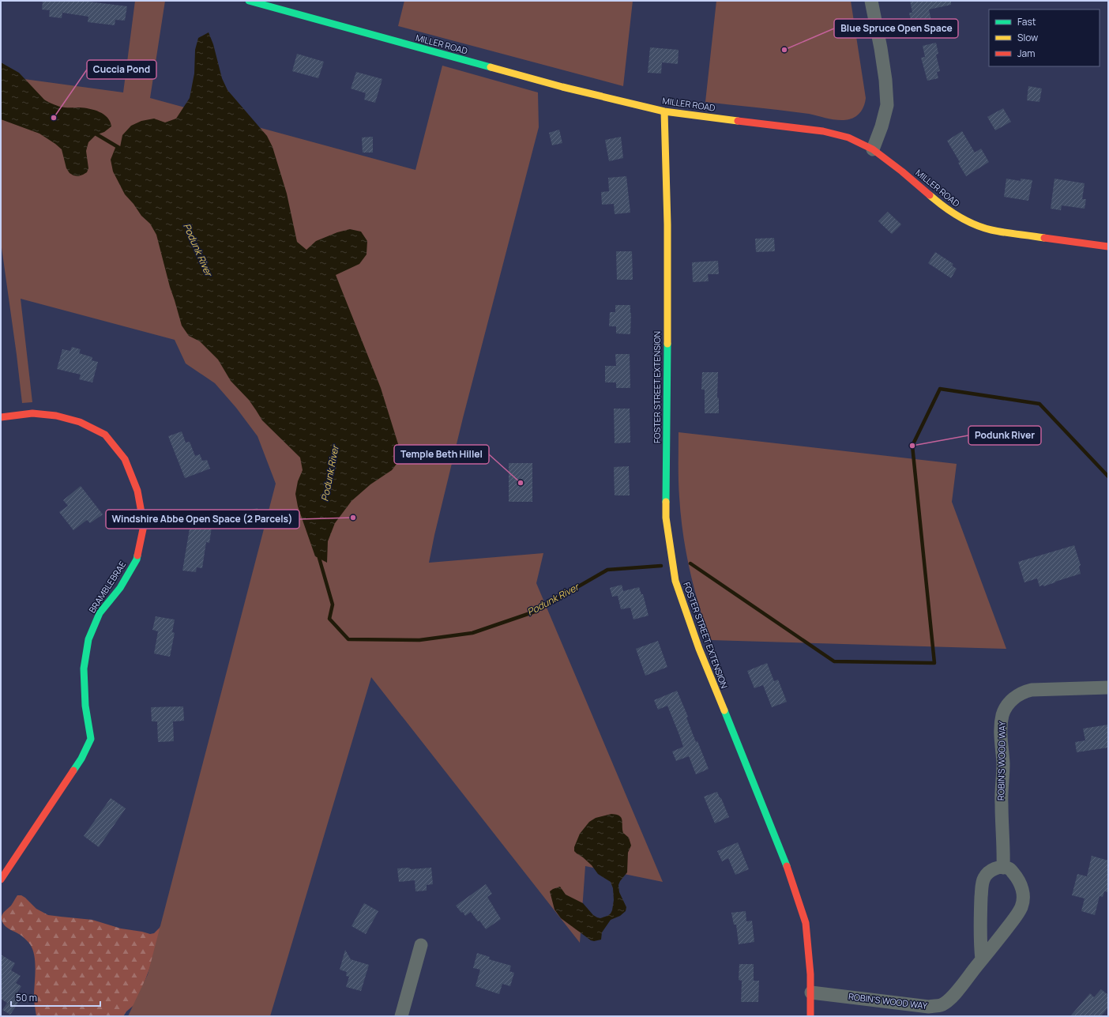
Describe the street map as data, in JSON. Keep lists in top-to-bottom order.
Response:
{
  "streets": {
    "street": [
      "MILLER ROAD",
      "FOSTER STREET EXTENSION",
      "BRAMBLEBRAE",
      "ROBIN'S WOOD WAY"
    ]
  },
  "crossings": [
    ["MILLER ROAD", "FOSTER STREET EXTENSION"],
    ["FOSTER STREET EXTENSION", "ROBIN'S WOOD WAY"]
  ],
  "water": ["Podunk River"],
  "places": [
    "Blue Spruce Open Space",
    "Cuccia Pond",
    "Podunk River",
    "Temple Beth Hillel",
    "Windshire Abbe Open Space (2 Parcels)"
  ],
  "legend": ["Fast", "Slow", "Jam"],
  "scale_bar": "50 m"
}
